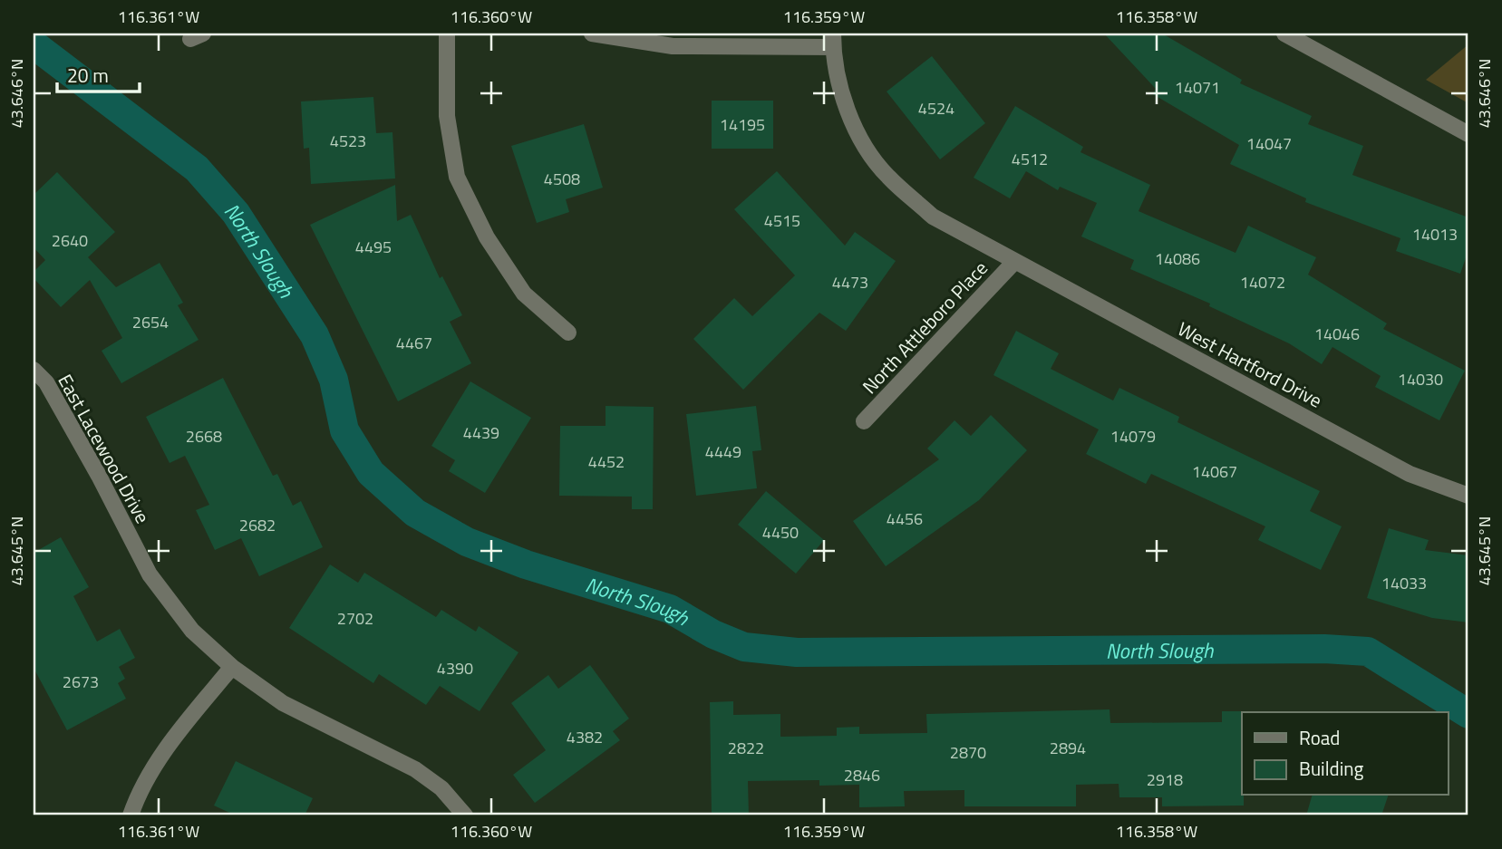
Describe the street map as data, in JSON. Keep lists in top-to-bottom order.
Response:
{
  "streets": {
    "street": ["North Attleboro Place", "West Hartford Drive", "East Lacewood Drive"]
  },
  "crossings": [
    ["North Attleboro Place", "West Hartford Drive"]
  ],
  "water": ["North Slough"],
  "house_numbers": [
    "14071",
    "4524",
    "14195",
    "4523",
    "14047",
    "4512",
    "4508",
    "4515",
    "14013",
    "2640",
    "4495",
    "14086",
    "4473",
    "14072",
    "2654",
    "14046",
    "4467",
    "14030",
    "4439",
    "2668",
    "14079",
    "4449",
    "4452",
    "14067",
    "4456",
    "2682",
    "4450",
    "14033",
    "2702",
    "4390",
    "2673",
    "4382",
    "2822",
    "2894",
    "2870",
    "2846",
    "2918"
  ],
  "legend": ["Road", "Building"],
  "scale_bar": "20 m",
  "coordinates": [
    "116.361°W",
    "116.360°W",
    "116.359°W",
    "116.358°W",
    "43.646°N",
    "43.645°N"
  ]
}
